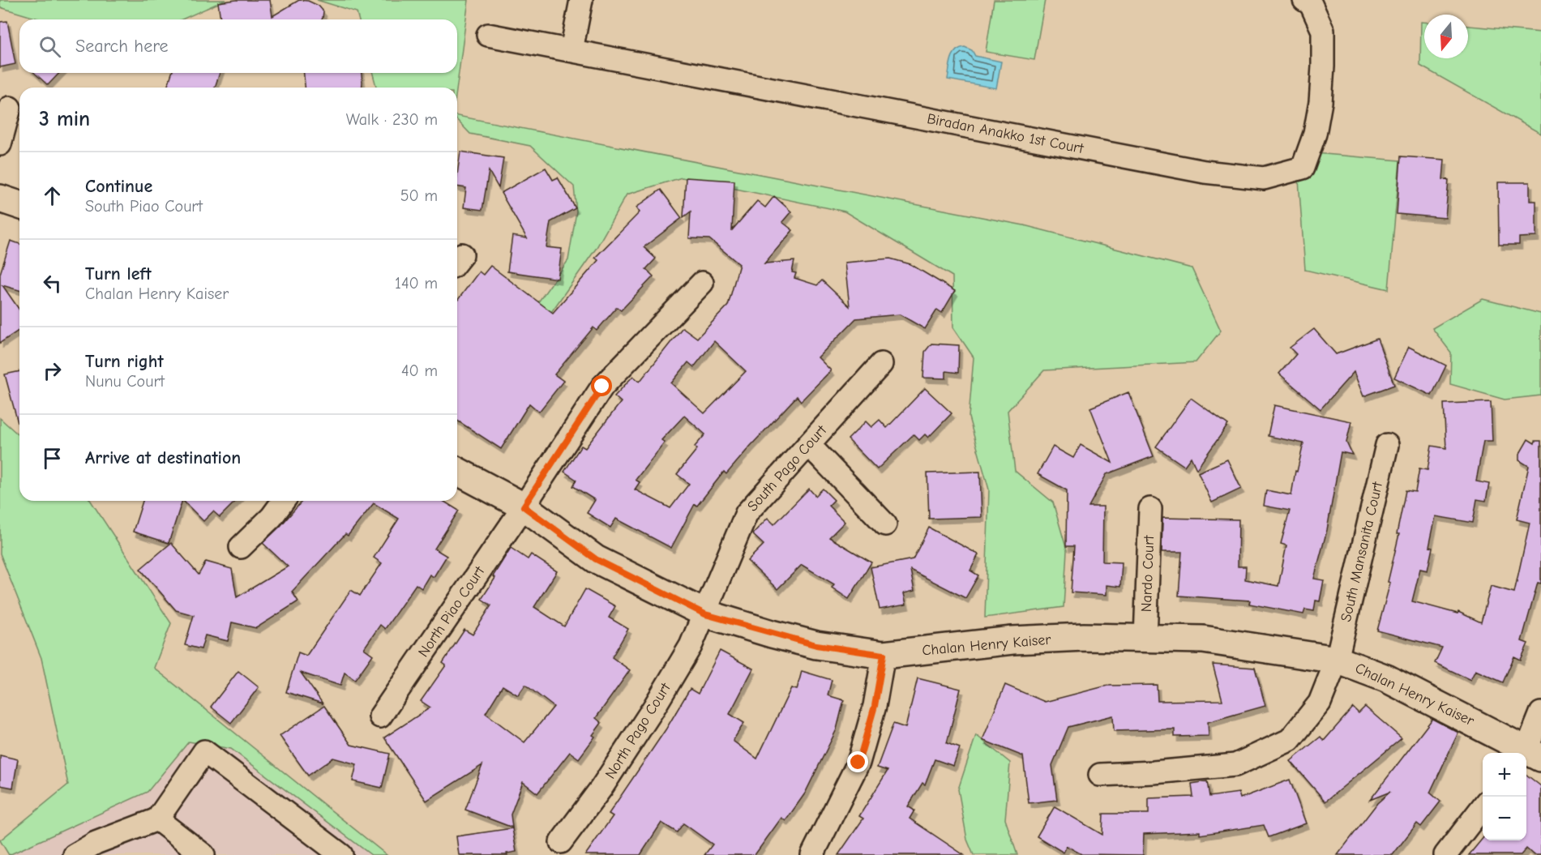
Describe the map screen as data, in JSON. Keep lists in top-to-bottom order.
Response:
{
  "streets": {
    "street": [
      "Biradan Anakko 1st Court",
      "South Pago Court",
      "South Mansanita Court",
      "Nardo Court",
      "North Piao Court",
      "Chalan Henry Kaiser",
      "North Pago Court"
    ]
  },
  "crossings": [
    ["South Pago Court", "Chalan Henry Kaiser"],
    ["South Pago Court", "North Pago Court"],
    ["South Mansanita Court", "Chalan Henry Kaiser"],
    ["Nardo Court", "Chalan Henry Kaiser"],
    ["North Piao Court", "Chalan Henry Kaiser"],
    ["Chalan Henry Kaiser", "North Pago Court"]
  ],
  "north": "bottom",
  "page": {
    "search": "Search here",
    "heading": ["3 min", "Walk · 230 m"],
    "list": [
      ["Continue", "South Piao Court", "50 m"],
      ["Turn left", "Chalan Henry Kaiser", "140 m"],
      ["Turn right", "Nunu Court", "40 m"],
      "Arrive at destination"
    ],
    "map_buttons": ["+", "−"]
  }
}
